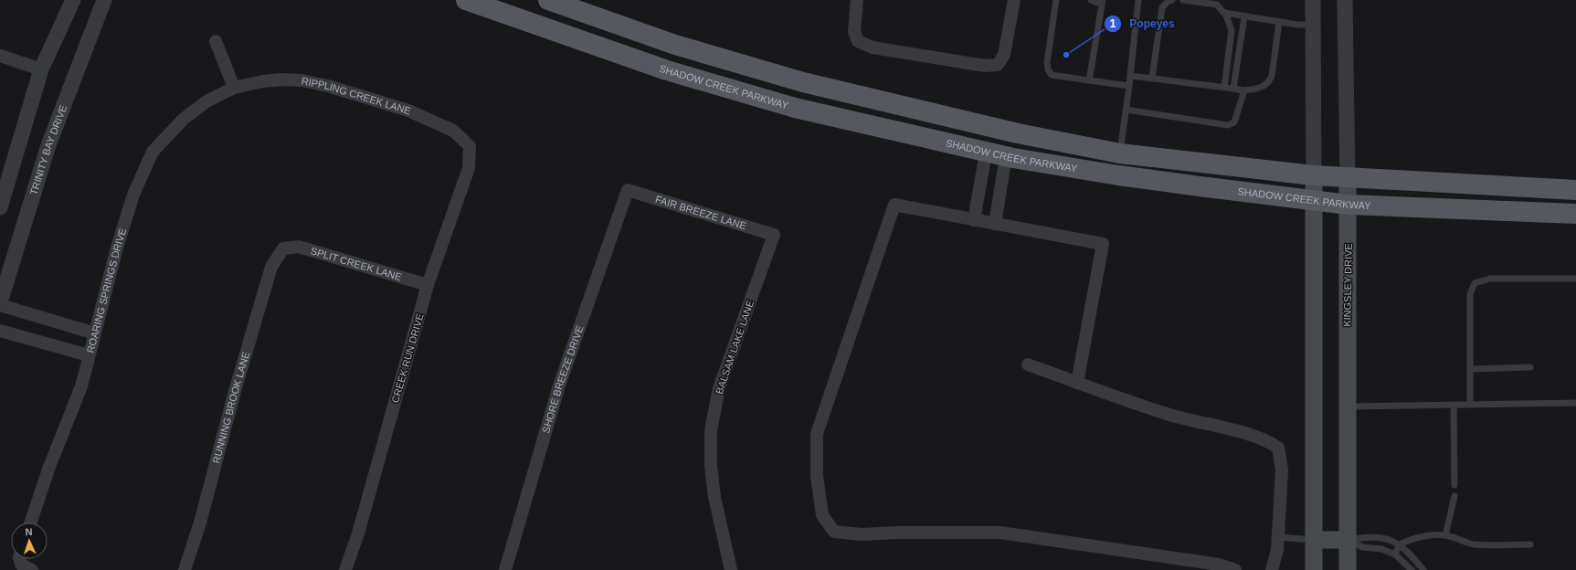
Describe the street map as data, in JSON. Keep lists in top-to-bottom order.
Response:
{
  "streets": {
    "main road": ["SHADOW CREEK PARKWAY", "KINGSLEY DRIVE"],
    "street": [
      "RIPPLING CREEK LANE",
      "TRINITY BAY DRIVE",
      "FAIR BREEZE LANE",
      "SPLIT CREEK LANE",
      "ROARING SPRINGS DRIVE",
      "BALSAM LAKE LANE",
      "CREEK RUN DRIVE",
      "SHORE BREEZE DRIVE",
      "RUNNING BROOK LANE"
    ]
  },
  "crossings": [
    ["SHADOW CREEK PARKWAY", "KINGSLEY DRIVE"],
    ["RIPPLING CREEK LANE", "ROARING SPRINGS DRIVE"],
    ["RIPPLING CREEK LANE", "CREEK RUN DRIVE"],
    ["FAIR BREEZE LANE", "BALSAM LAKE LANE"],
    ["FAIR BREEZE LANE", "SHORE BREEZE DRIVE"],
    ["SPLIT CREEK LANE", "CREEK RUN DRIVE"],
    ["SPLIT CREEK LANE", "RUNNING BROOK LANE"]
  ],
  "places": ["Popeyes"],
  "north": "top"
}
